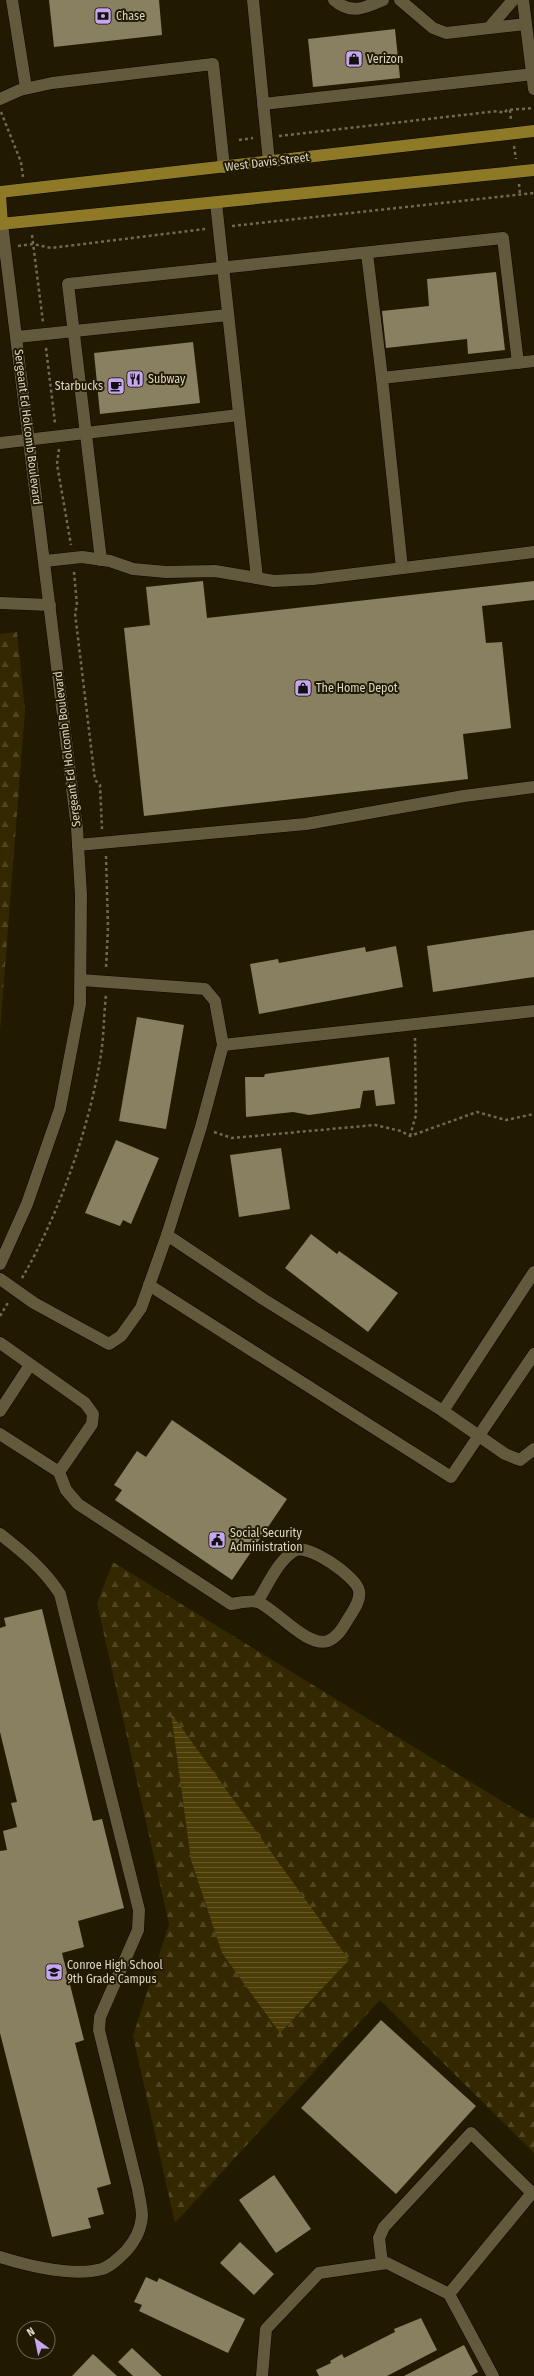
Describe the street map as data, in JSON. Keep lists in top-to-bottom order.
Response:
{
  "streets": {
    "main road": ["West Davis Street"],
    "street": ["Sergeant Ed Holcomb Boulevard"]
  },
  "places": {
    "bank": ["Chase"],
    "shop": ["Verizon", "The Home Depot"],
    "restaurant": ["Subway"],
    "cafe": ["Starbucks"],
    "public building": ["Social Security Administration"],
    "school or university": ["Conroe High School 9th Grade Campus"]
  },
  "north": "top left"
}
